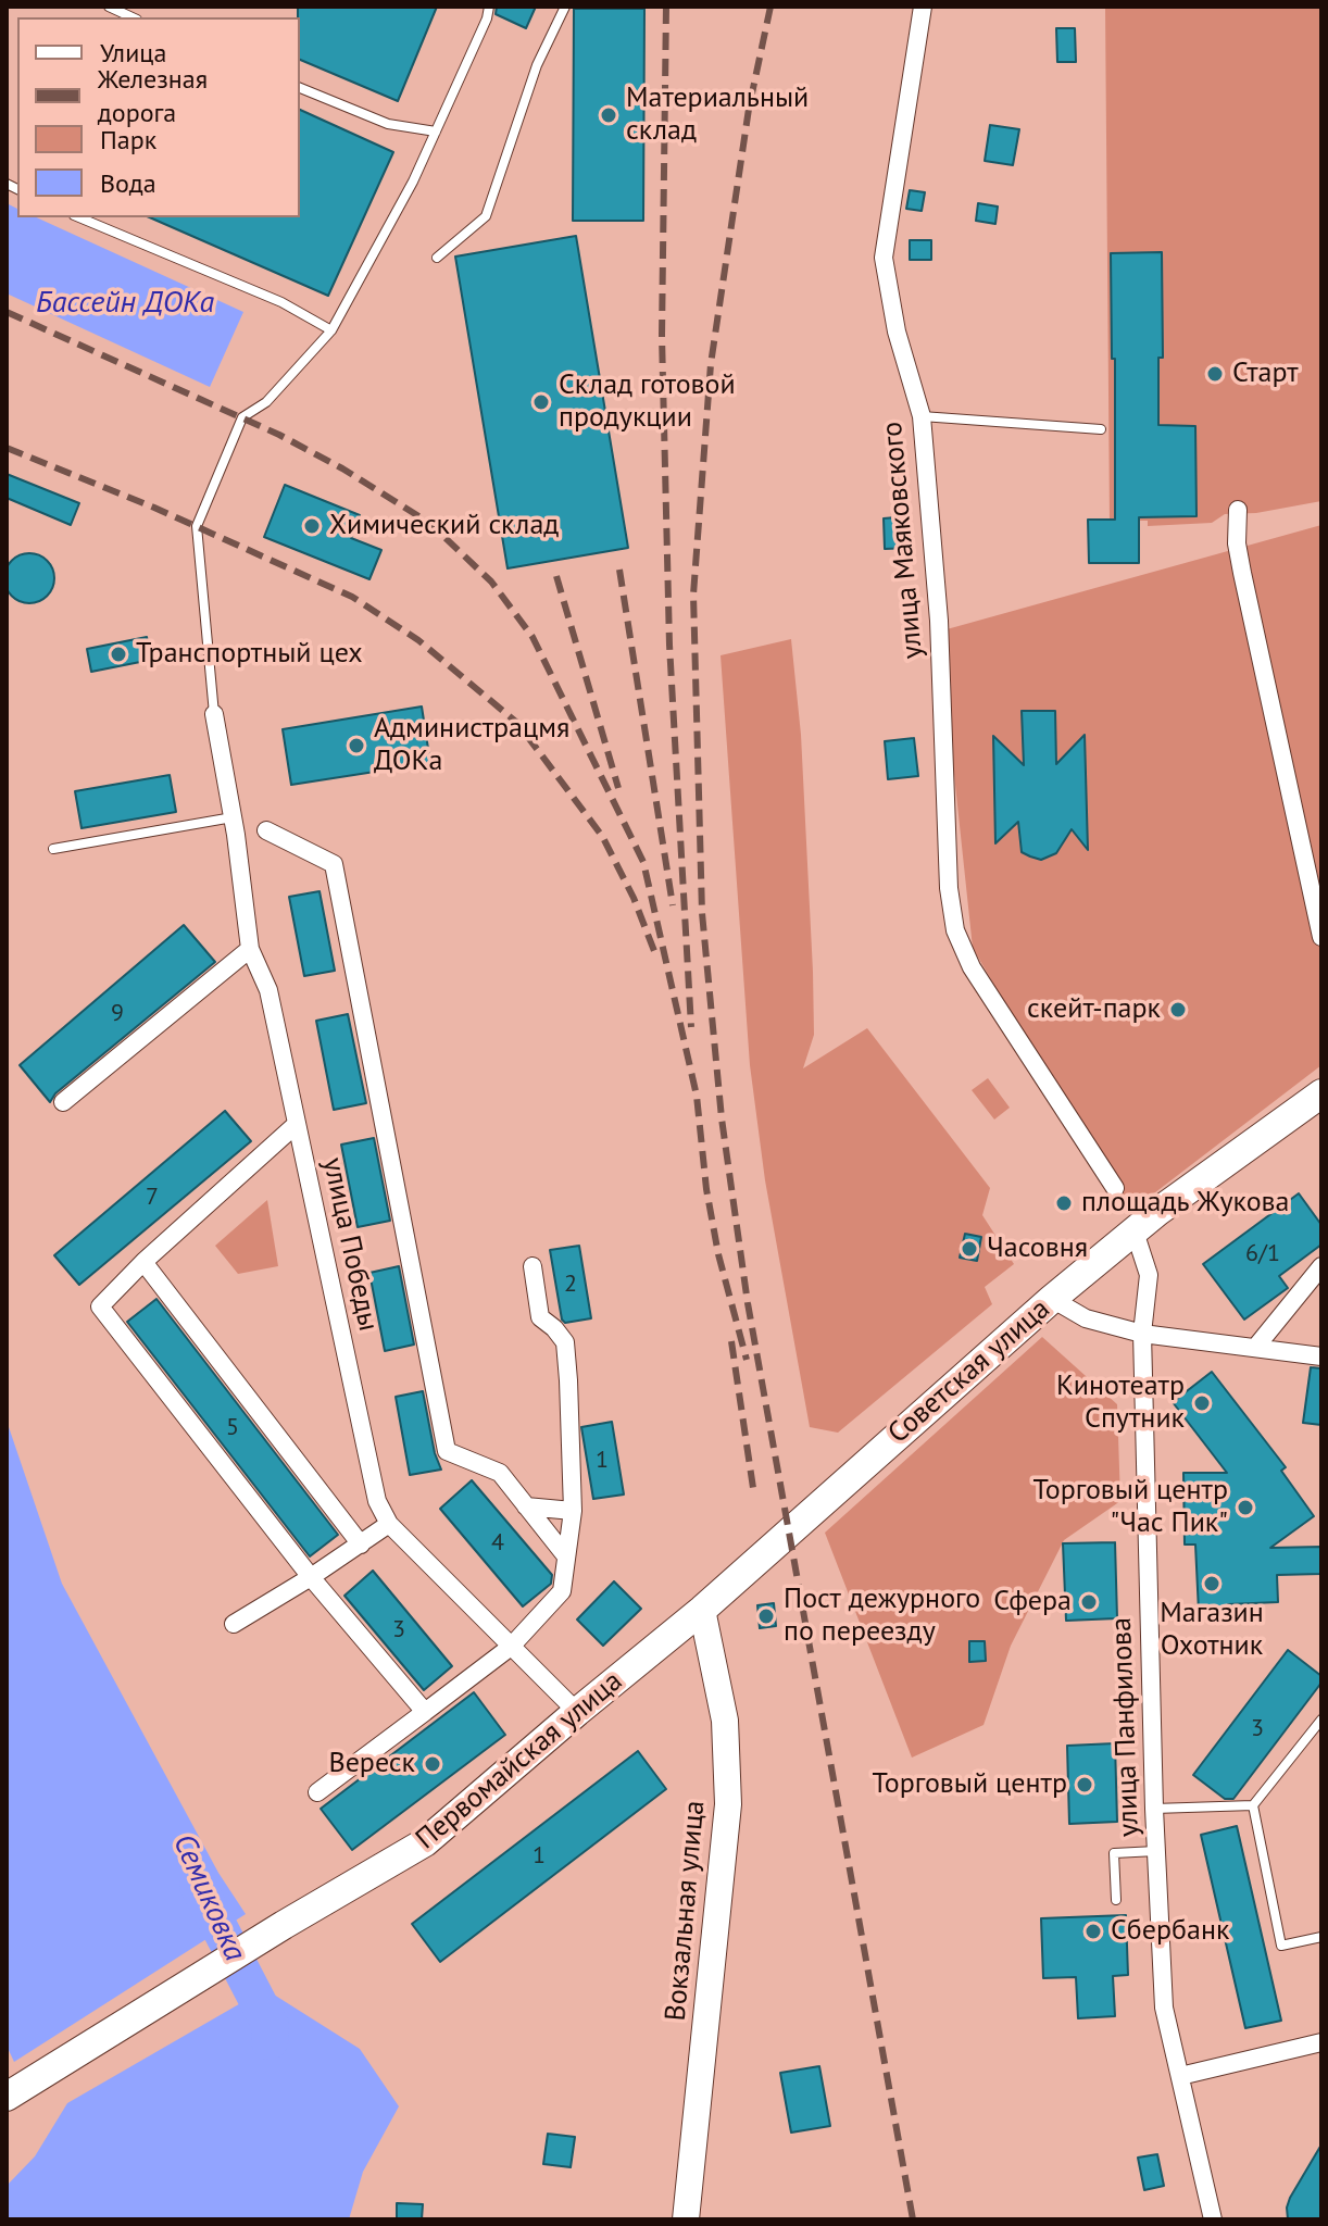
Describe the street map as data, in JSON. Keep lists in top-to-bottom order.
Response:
{
  "streets": {
    "main road": ["Советская улица", "Первомайская улица", "Вокзальная улица"],
    "street": ["улица Маяковского", "улица Победы", "улица Панфилова"]
  },
  "crossings": [
    ["улица Победы", "Первомайская улица"],
    ["Советская улица", "улица Панфилова"],
    ["Советская улица", "Первомайская улица"],
    ["Первомайская улица", "Вокзальная улица"]
  ],
  "water": ["Бассейн ДОКа", "Семиковка"],
  "places": [
    "Материальный склад",
    "Старт",
    "Склад готовой продукции",
    "Химический склад",
    "Транспортный цех",
    "Администрацмя ДОКа",
    "скейт-парк",
    "площадь Жукова",
    "Часовня",
    "Кинотеатр Спутник",
    "Торговый центр \"Час Пик\"",
    "Магазин Охотник",
    "Сфера",
    "Пост дежурного по переезду",
    "Вереск",
    "Торговый центр",
    "Сбербанк"
  ],
  "house_numbers": [
    "9",
    "7",
    "6/1",
    "2",
    "5",
    "1",
    "4",
    "3",
    "3",
    "1"
  ],
  "legend": [
    "Улица",
    "Железная дорога",
    "Парк",
    "Вода"
  ]
}
